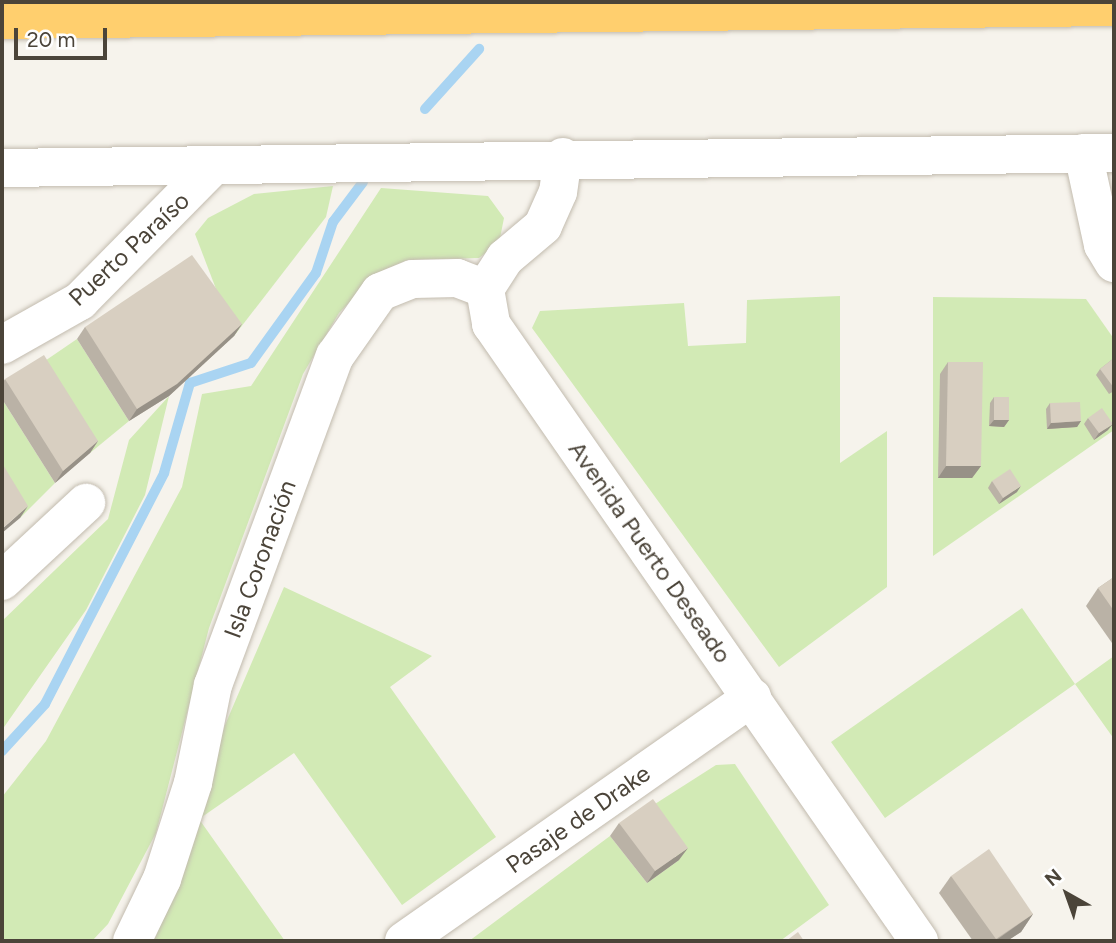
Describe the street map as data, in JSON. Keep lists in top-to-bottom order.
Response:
{
  "streets": {
    "street": [
      "Puerto Paraíso",
      "Avenida Puerto Deseado",
      "Isla Coronación",
      "Pasaje de Drake"
    ]
  },
  "crossings": [
    ["Avenida Puerto Deseado", "Isla Coronación"],
    ["Avenida Puerto Deseado", "Pasaje de Drake"]
  ],
  "scale_bar": "20 m",
  "north": "top left"
}
